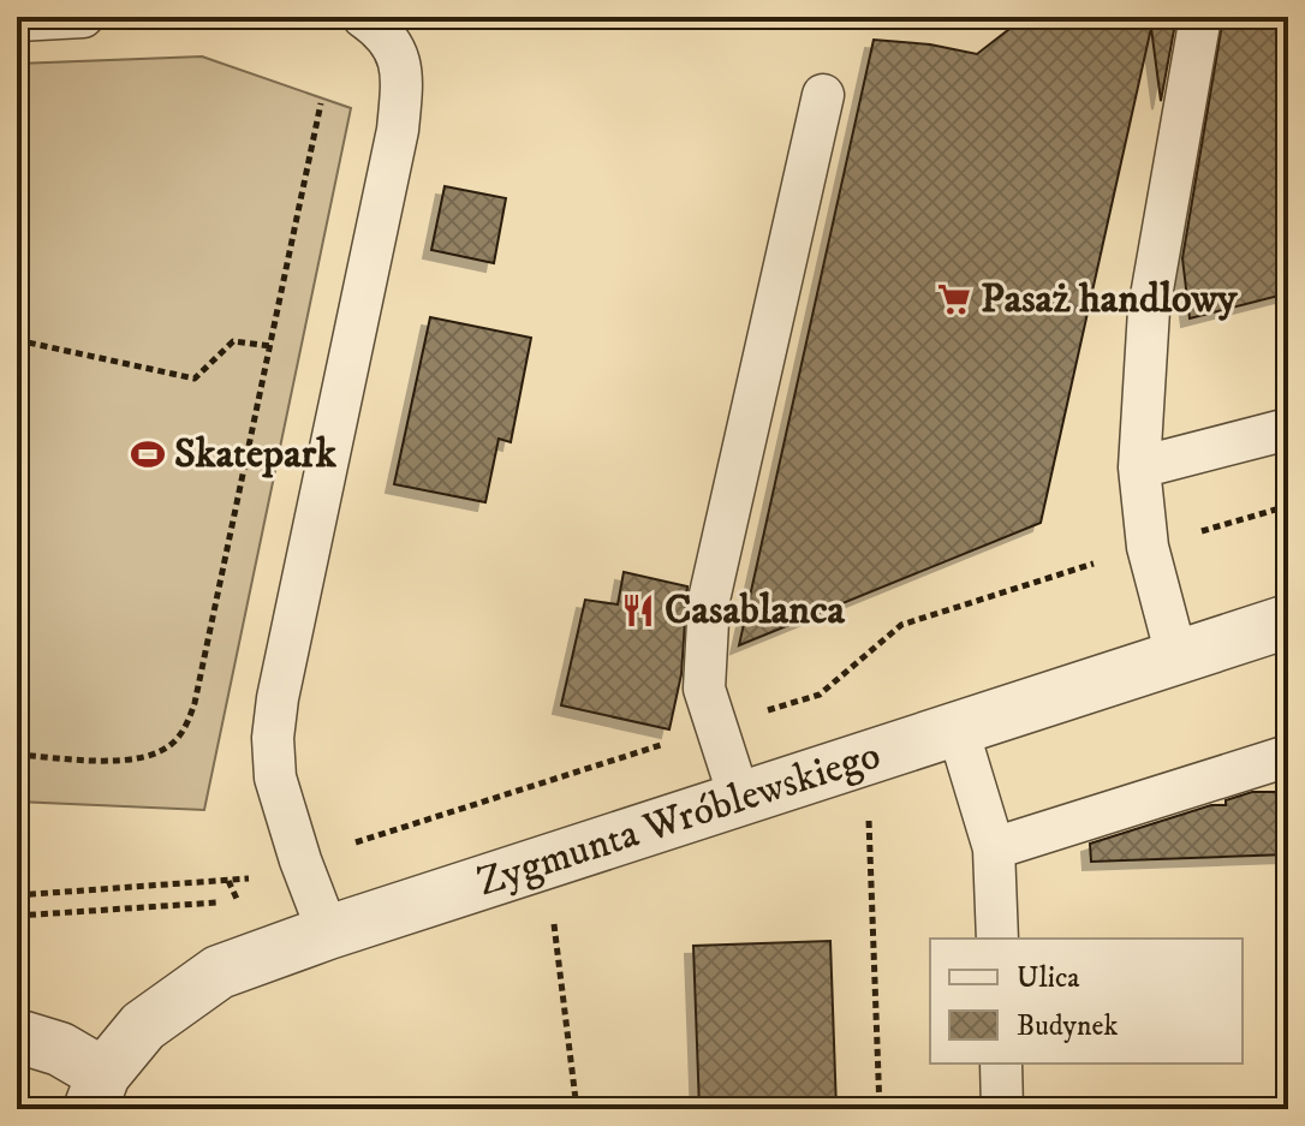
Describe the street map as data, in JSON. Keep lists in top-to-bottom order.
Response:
{
  "streets": {
    "street": ["Zygmunta Wróblewskiego"]
  },
  "places": {
    "supermarket": ["Pasaż handlowy"],
    "sports": ["Skatepark"],
    "restaurant": ["Casablanca"]
  },
  "legend": ["Ulica", "Budynek"]
}
